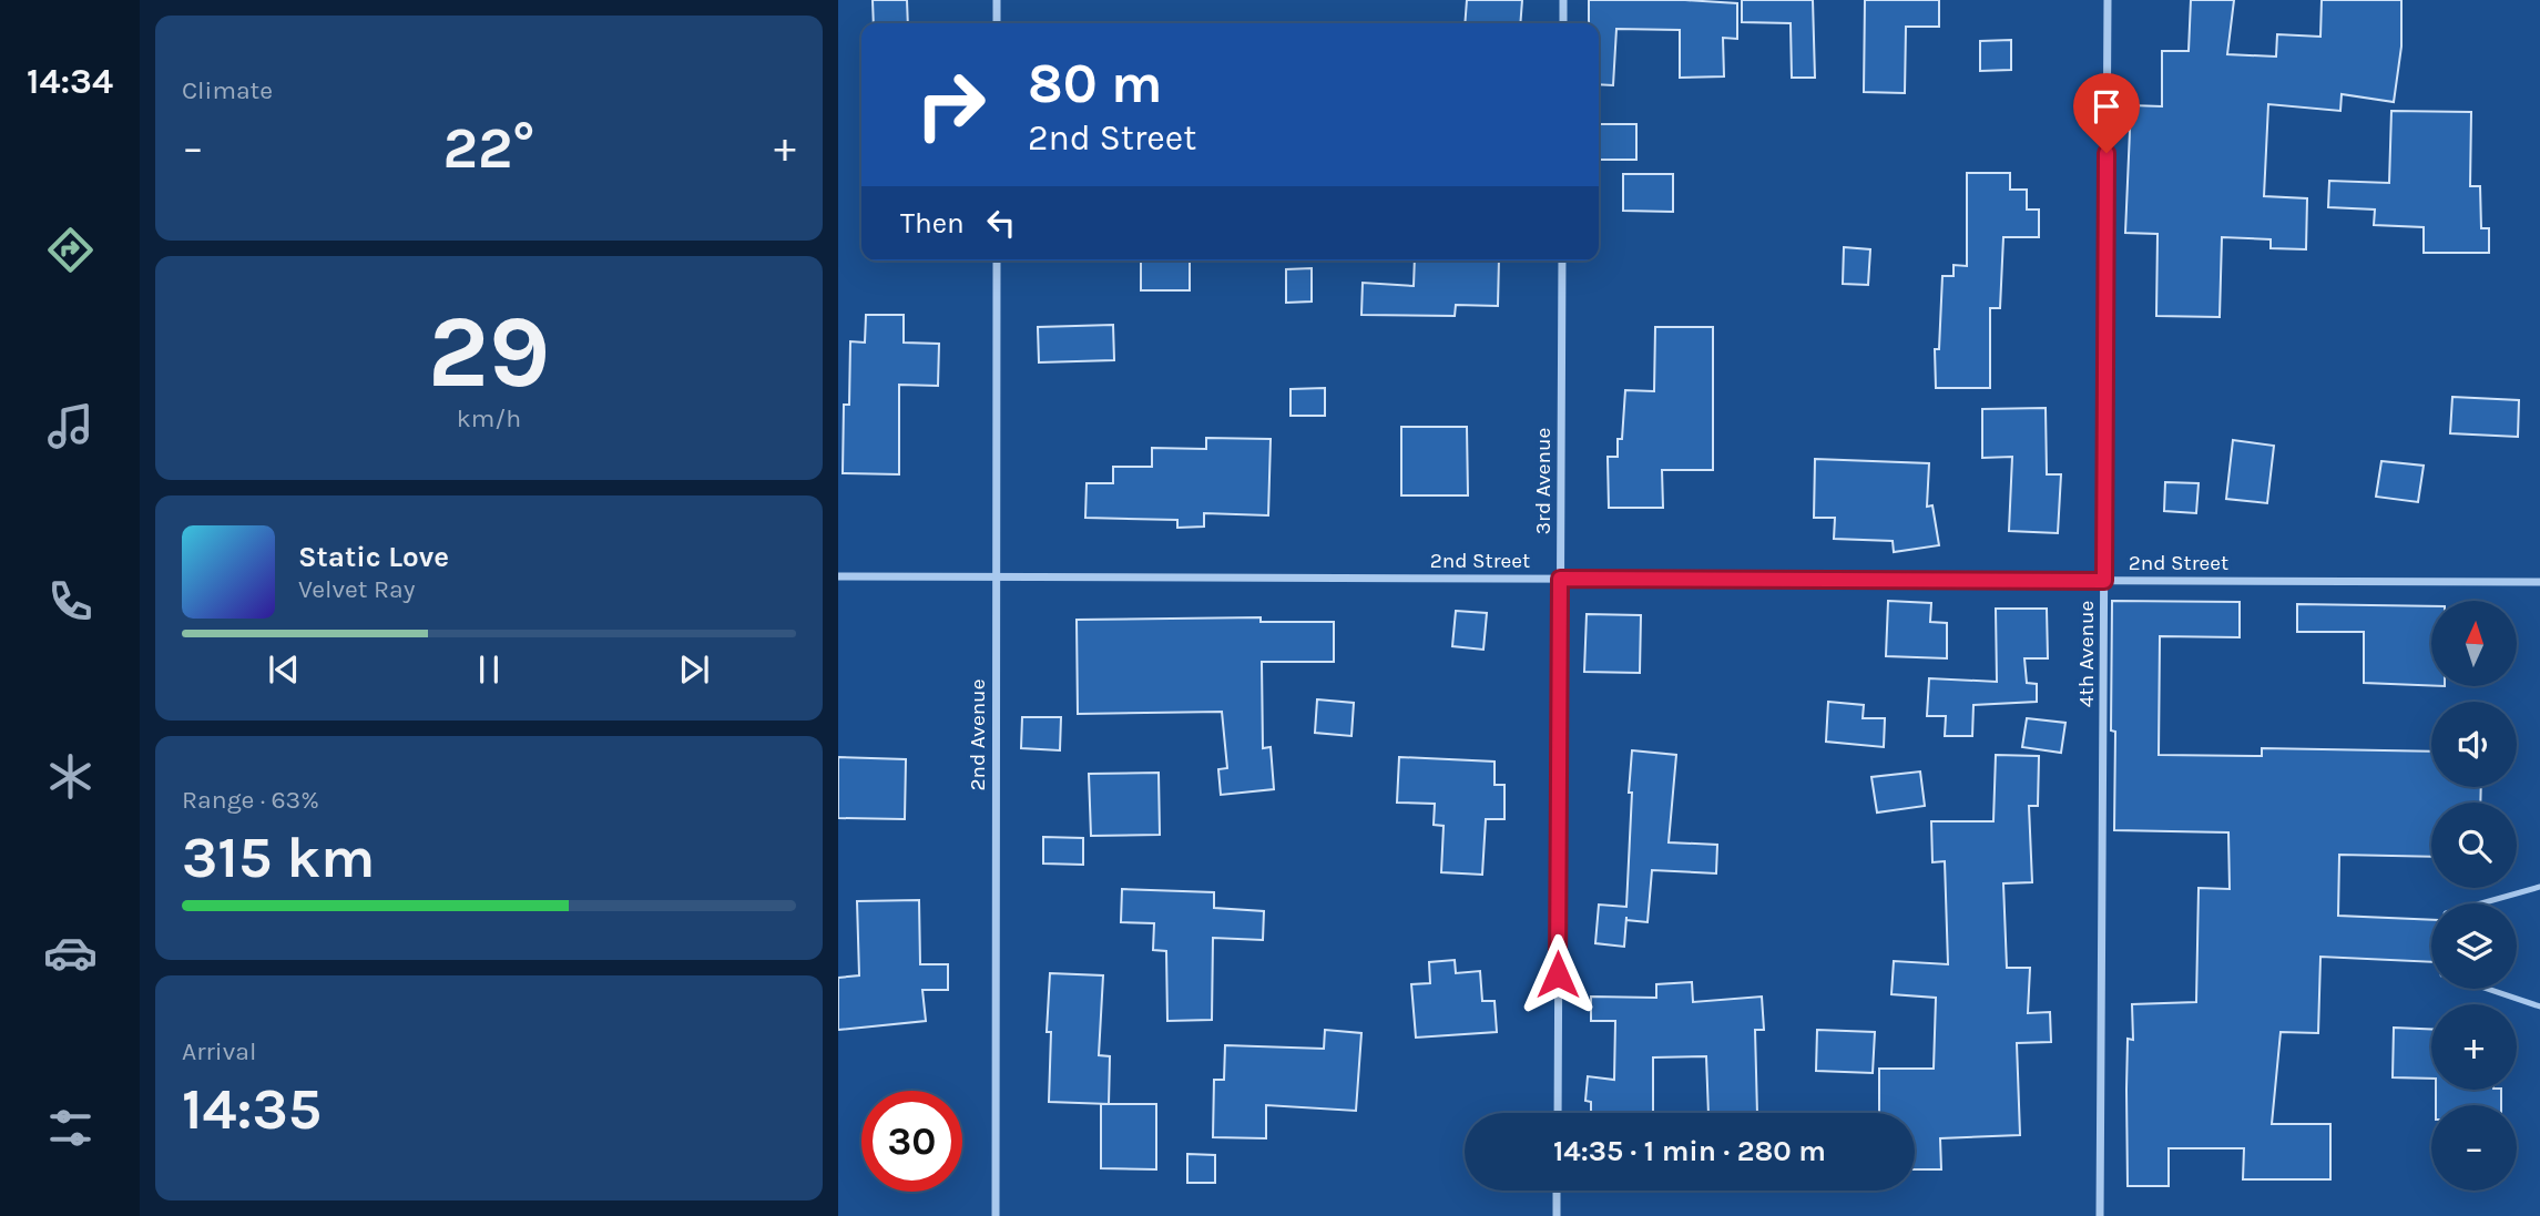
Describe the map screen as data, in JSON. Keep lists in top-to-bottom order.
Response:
{
  "streets": {
    "street": [
      "3rd Avenue",
      "2nd Street",
      "4th Avenue",
      "2nd Avenue"
    ]
  },
  "crossings": [
    ["3rd Avenue", "2nd Street"],
    ["2nd Street", "4th Avenue"],
    ["2nd Street", "2nd Avenue"]
  ],
  "north": "top",
  "page": {
    "tabs": "14:34",
    "tile": [
      "Climate",
      ["29", "km/h"],
      ["Range · 63%", "315 km"],
      ["Arrival", "14:35"]
    ],
    "turn": ["80 m", "2nd Street"],
    "heat": ["−", "22°", "+"],
    "then": "Then",
    "song": ["Static Love", "Velvet Ray"],
    "map_buttons": ["+", "−"],
    "limit": "30",
    "trip": "14:35 · 1 min · 280 m"
  }
}
